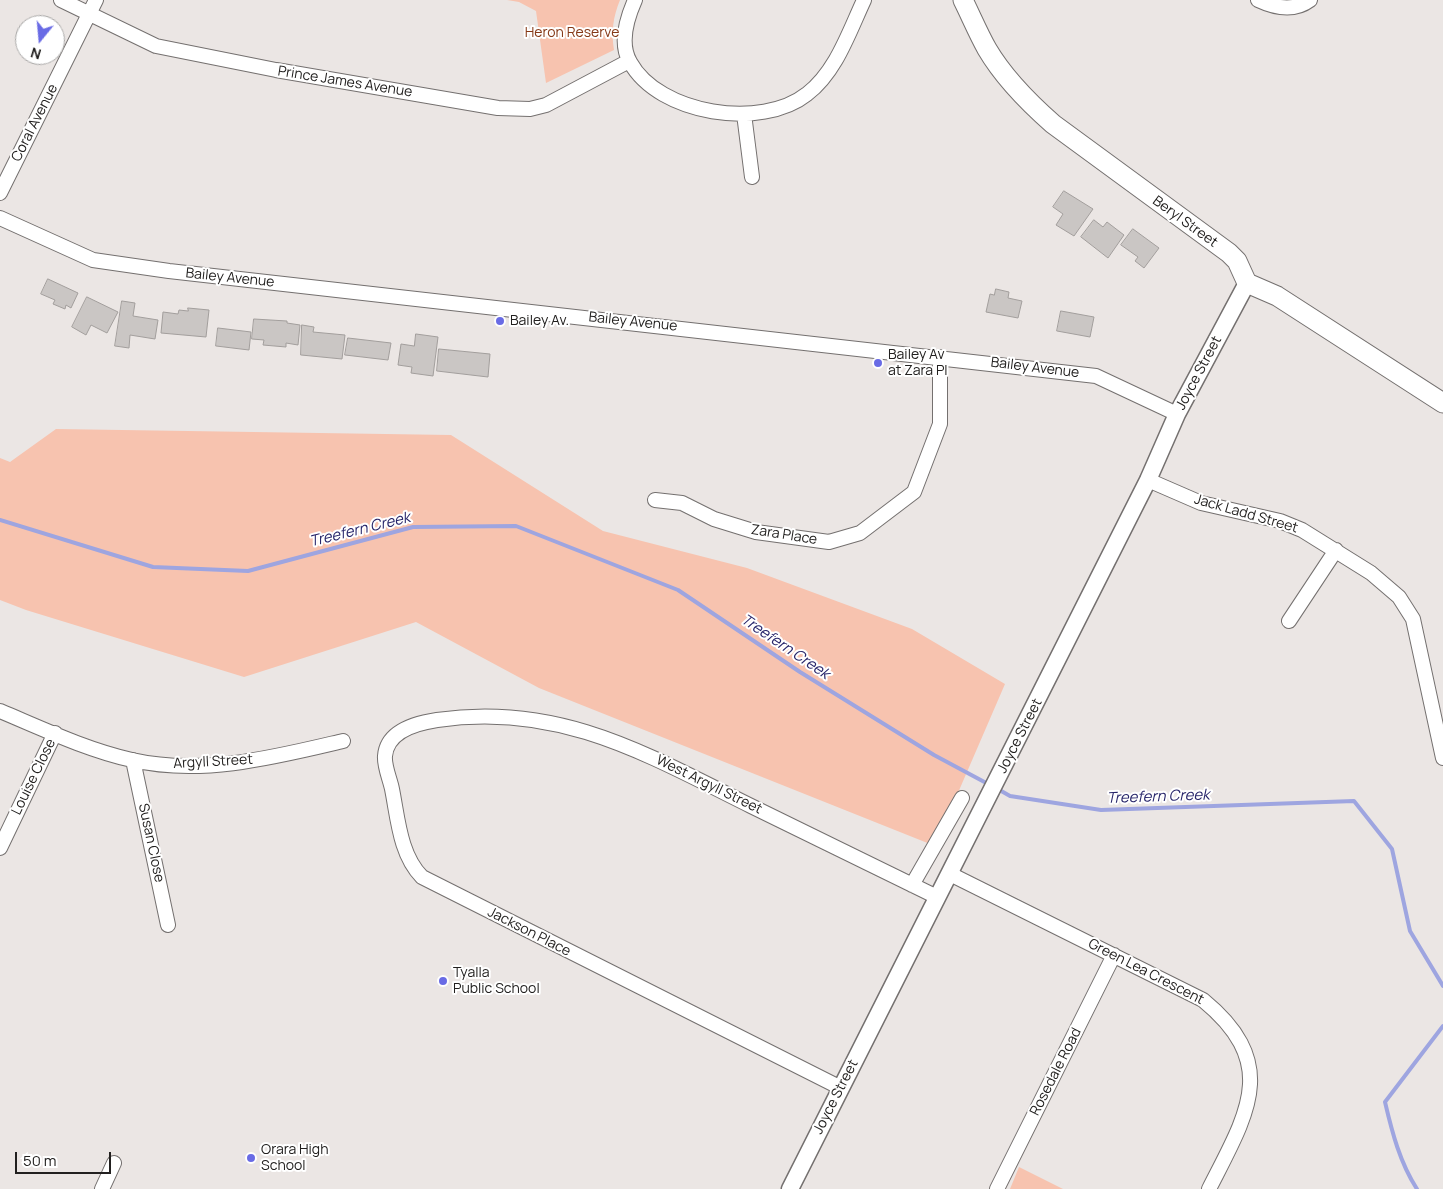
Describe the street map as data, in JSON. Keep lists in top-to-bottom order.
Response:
{
  "streets": {
    "main road": ["Beryl Street"],
    "street": [
      "Prince James Avenue",
      "Coral Avenue",
      "Bailey Avenue",
      "Joyce Street",
      "Jack Ladd Street",
      "Zara Place",
      "Argyll Street",
      "Louise Close",
      "West Argyll Street",
      "Susan Close",
      "Jackson Place",
      "Green Lea Crescent",
      "Rosedale Road"
    ]
  },
  "crossings": [
    ["Prince James Avenue", "Coral Avenue"],
    ["Beryl Street", "Joyce Street"],
    ["Bailey Avenue", "Joyce Street"],
    ["Bailey Avenue", "Zara Place"],
    ["Joyce Street", "Jack Ladd Street"],
    ["Joyce Street", "West Argyll Street"],
    ["Joyce Street", "Jackson Place"],
    ["Joyce Street", "Green Lea Crescent"],
    ["Argyll Street", "Louise Close"],
    ["Argyll Street", "Susan Close"],
    ["West Argyll Street", "Jackson Place"],
    ["Green Lea Crescent", "Rosedale Road"]
  ],
  "water": ["Treefern Creek"],
  "parks": ["Heron Reserve"],
  "places": [
    "Bailey Av.",
    "Bailey Av at Zara Pl",
    "Tyalla Public School",
    "Orara High School"
  ],
  "scale_bar": "50 m",
  "north": "bottom"
}
